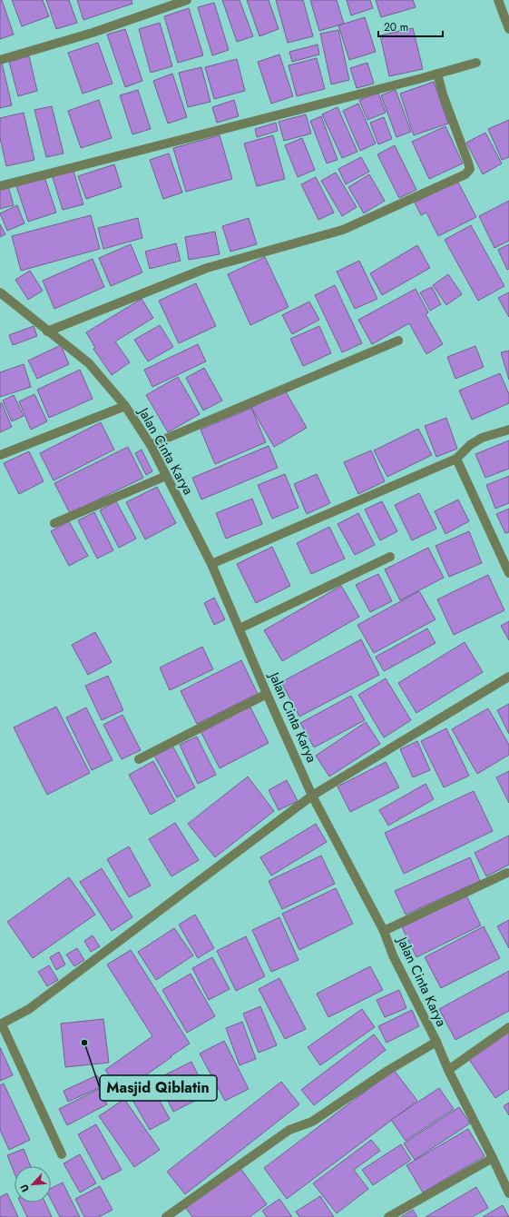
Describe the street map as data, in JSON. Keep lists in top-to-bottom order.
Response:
{
  "streets": {
    "street": ["Jalan Cinta Karya"]
  },
  "places": ["Masjid Qiblatin"],
  "scale_bar": "20 m",
  "north": "bottom left"
}
